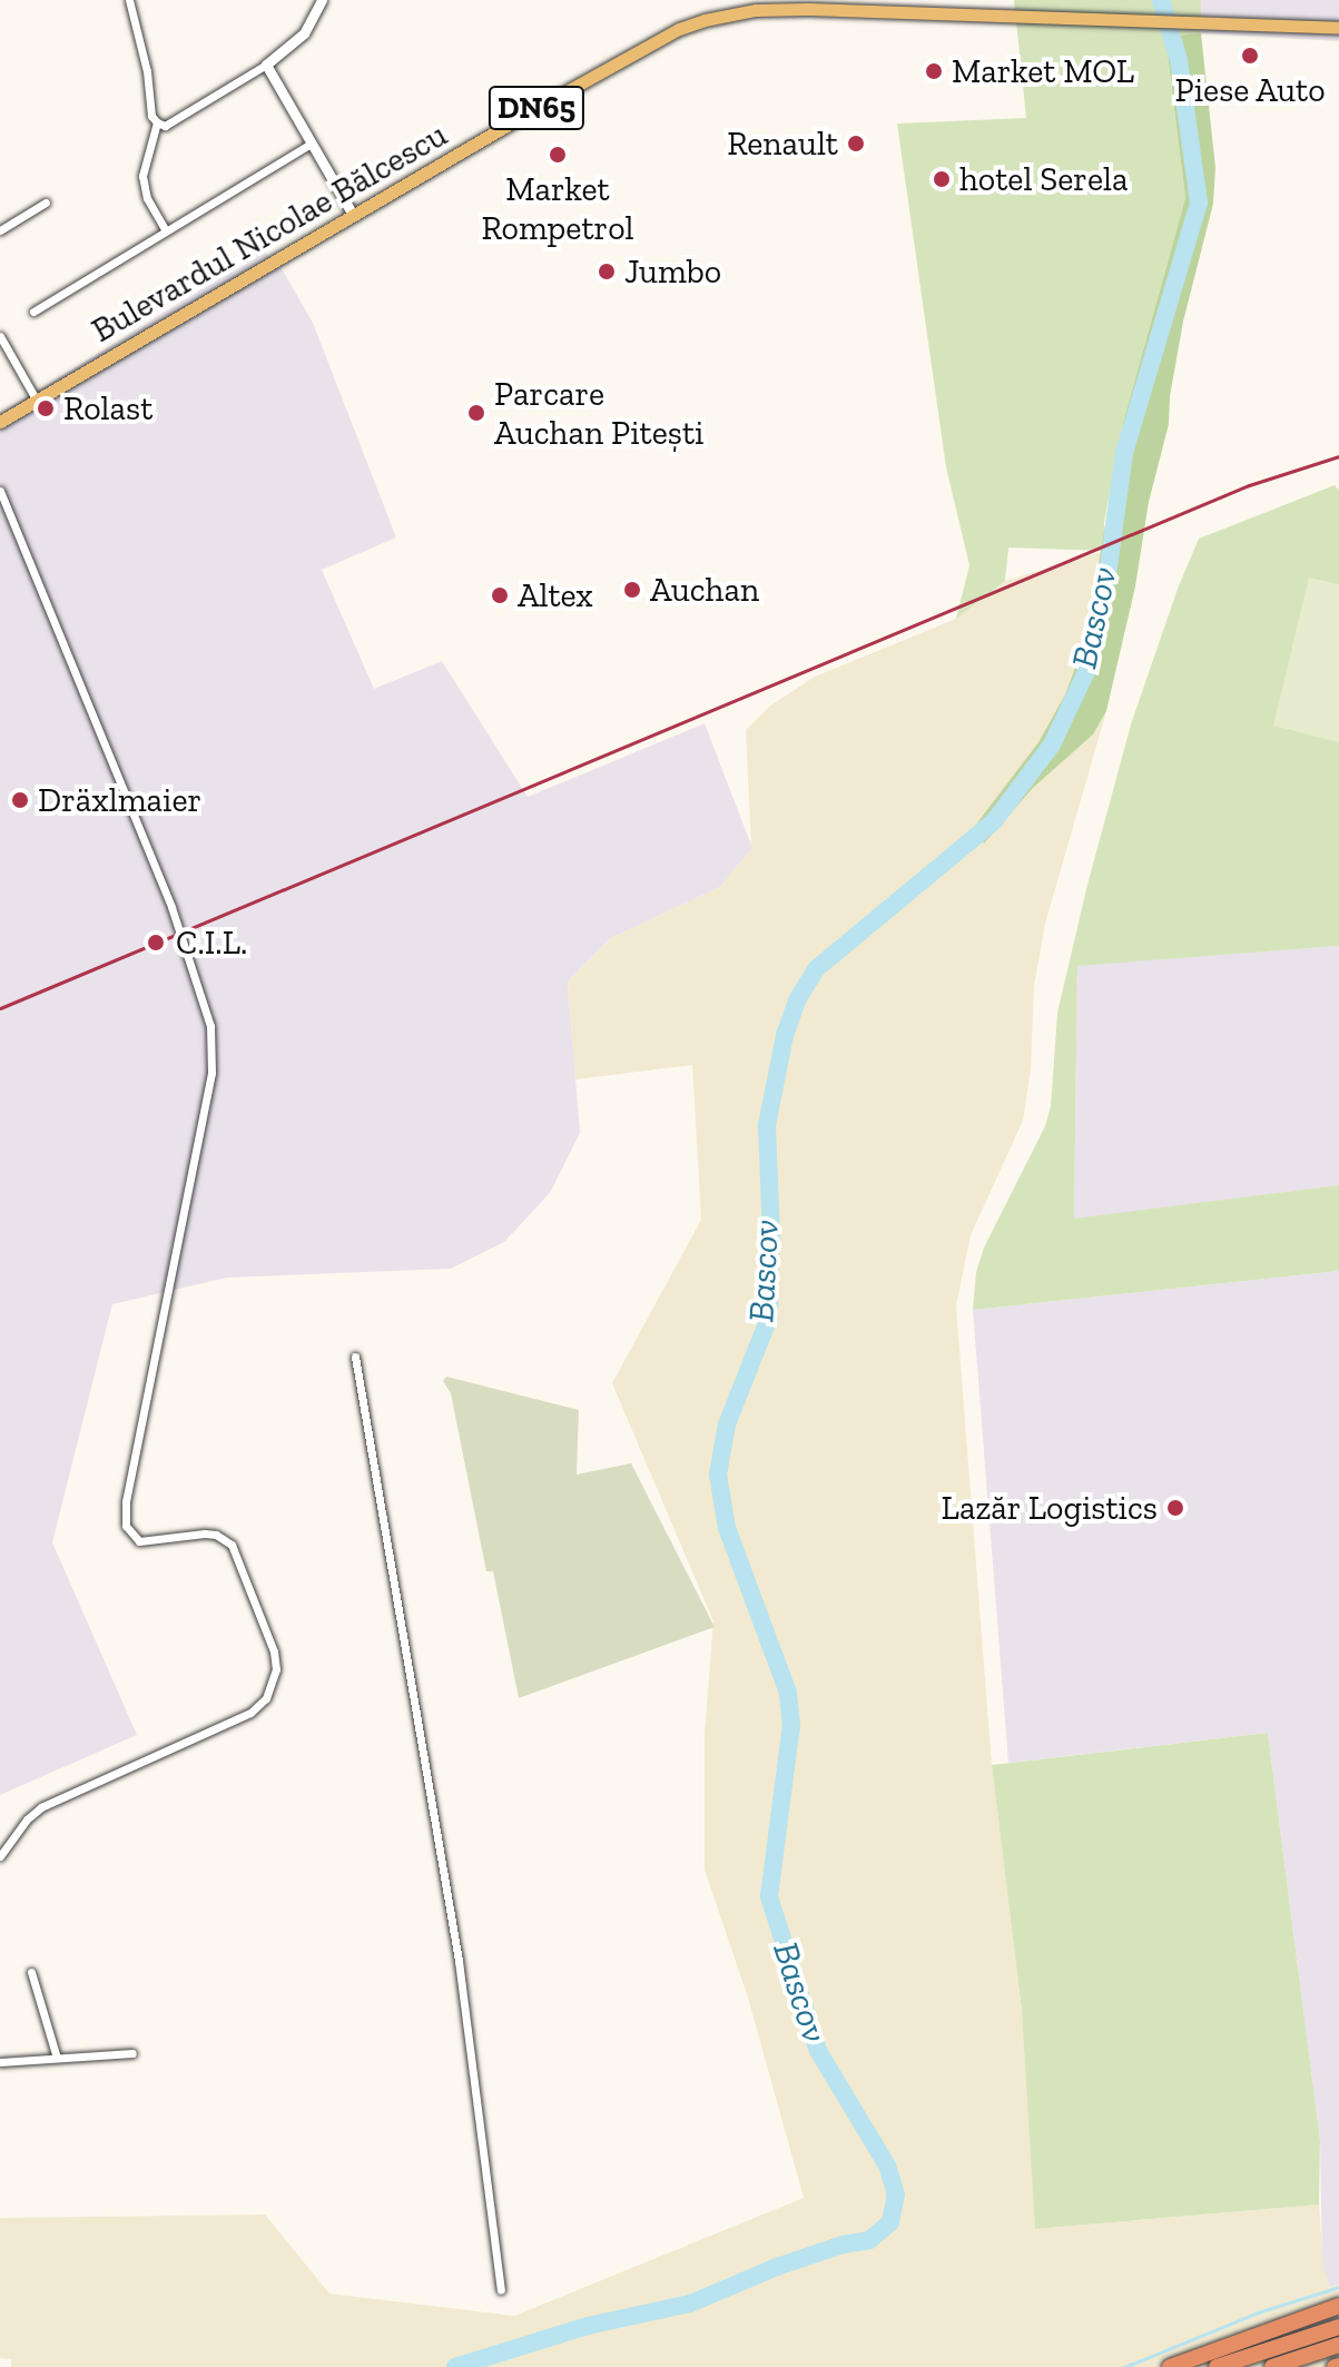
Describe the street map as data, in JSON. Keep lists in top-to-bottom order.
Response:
{
  "streets": {
    "main road": ["DN65", "Bulevardul Nicolae Bălcescu"]
  },
  "water": ["Bascov"],
  "places": [
    "Piese Auto",
    "Market MOL",
    "Renault",
    "Market Rompetrol",
    "hotel Serela",
    "Jumbo",
    "Rolast",
    "Parcare Auchan Pitești",
    "Auchan",
    "Altex",
    "Dräxlmaier",
    "C.I.L.",
    "Lazăr Logistics"
  ]
}
